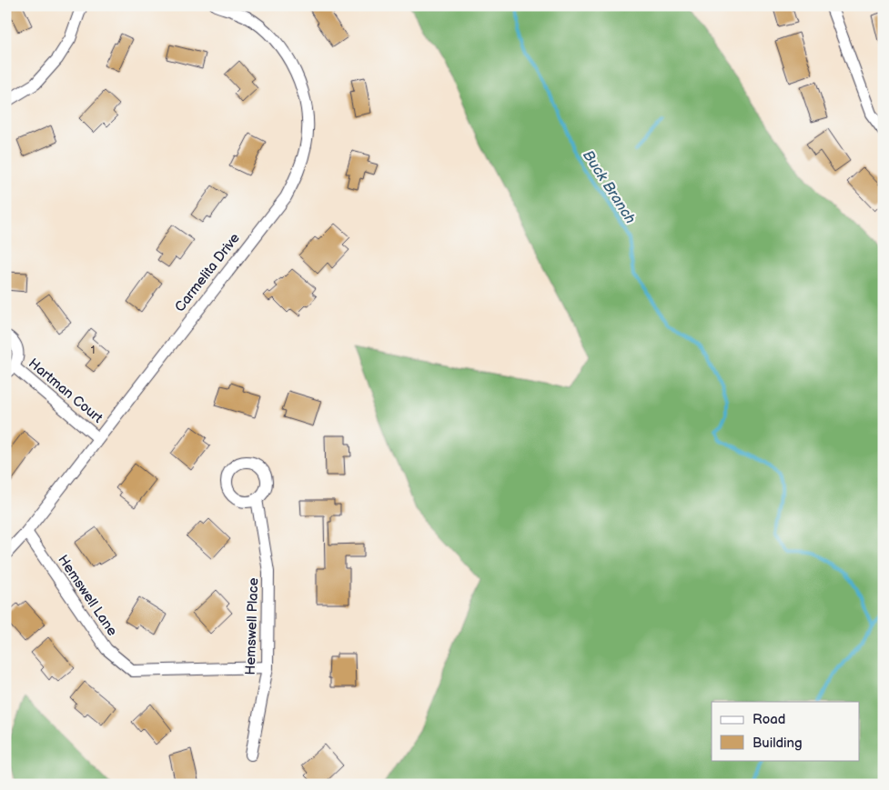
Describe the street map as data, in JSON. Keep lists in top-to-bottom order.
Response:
{
  "streets": {
    "street": [
      "Carmelita Drive",
      "Hartman Court",
      "Hemswell Lane",
      "Hemswell Place"
    ]
  },
  "crossings": [
    ["Carmelita Drive", "Hartman Court"],
    ["Carmelita Drive", "Hemswell Lane"],
    ["Hemswell Lane", "Hemswell Place"]
  ],
  "water": ["Buck Branch"],
  "house_numbers": ["1"],
  "legend": ["Road", "Building"]
}
